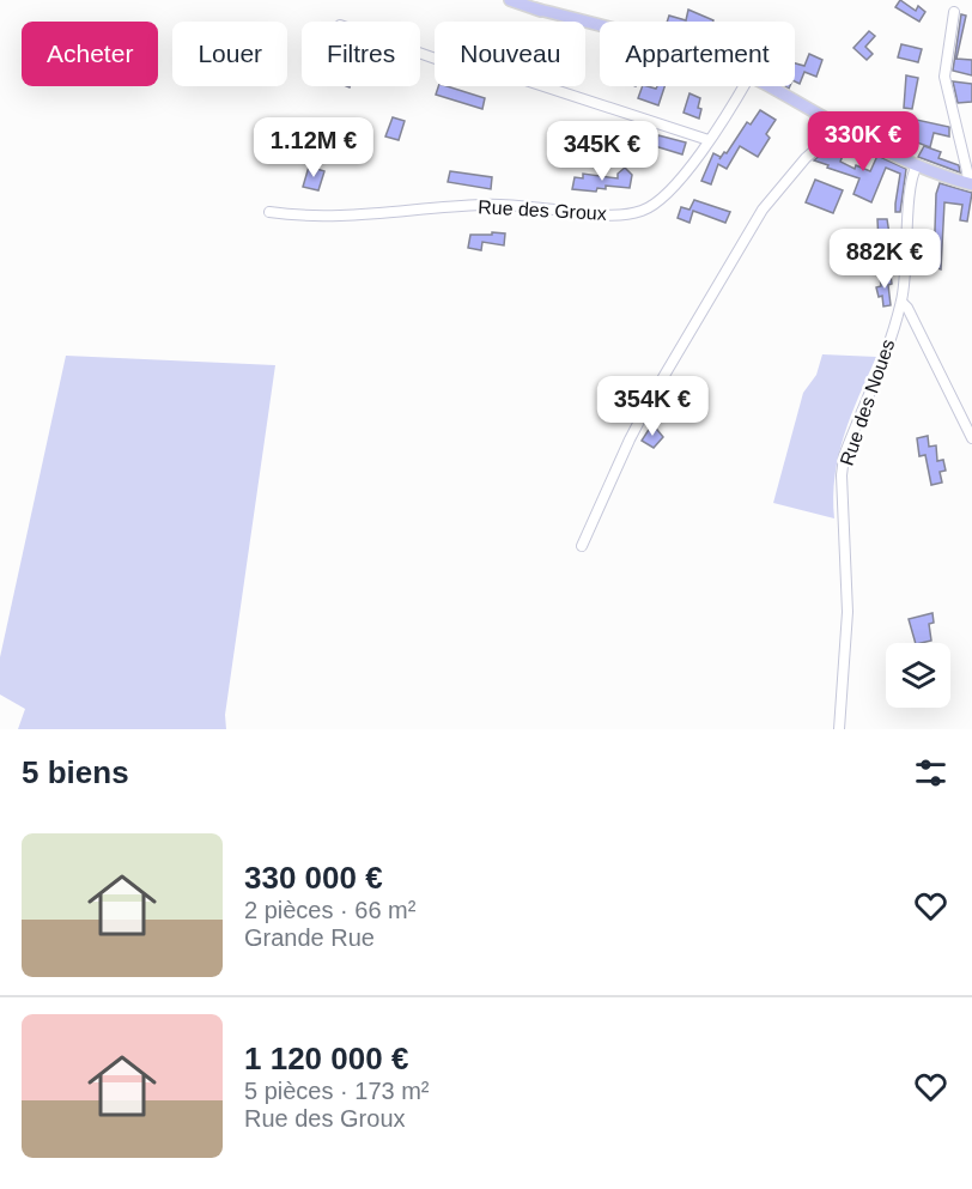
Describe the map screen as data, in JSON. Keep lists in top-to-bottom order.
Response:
{
  "streets": {
    "street": ["Rue des Groux", "Rue des Noues"]
  },
  "page": {
    "chip": [
      "Acheter",
      "Louer",
      "Filtres",
      "Nouveau",
      "Appartement"
    ],
    "price": [
      "330K €",
      "1.12M €",
      "345K €",
      "882K €",
      "354K €"
    ],
    "heading": "5 biens",
    "list": [
      {
        "name": "330 000 €",
        "note": "2 pièces · 66 m² · Grande Rue"
      },
      {
        "name": "1 120 000 €",
        "note": "5 pièces · 173 m² · Rue des Groux"
      }
    ]
  }
}
